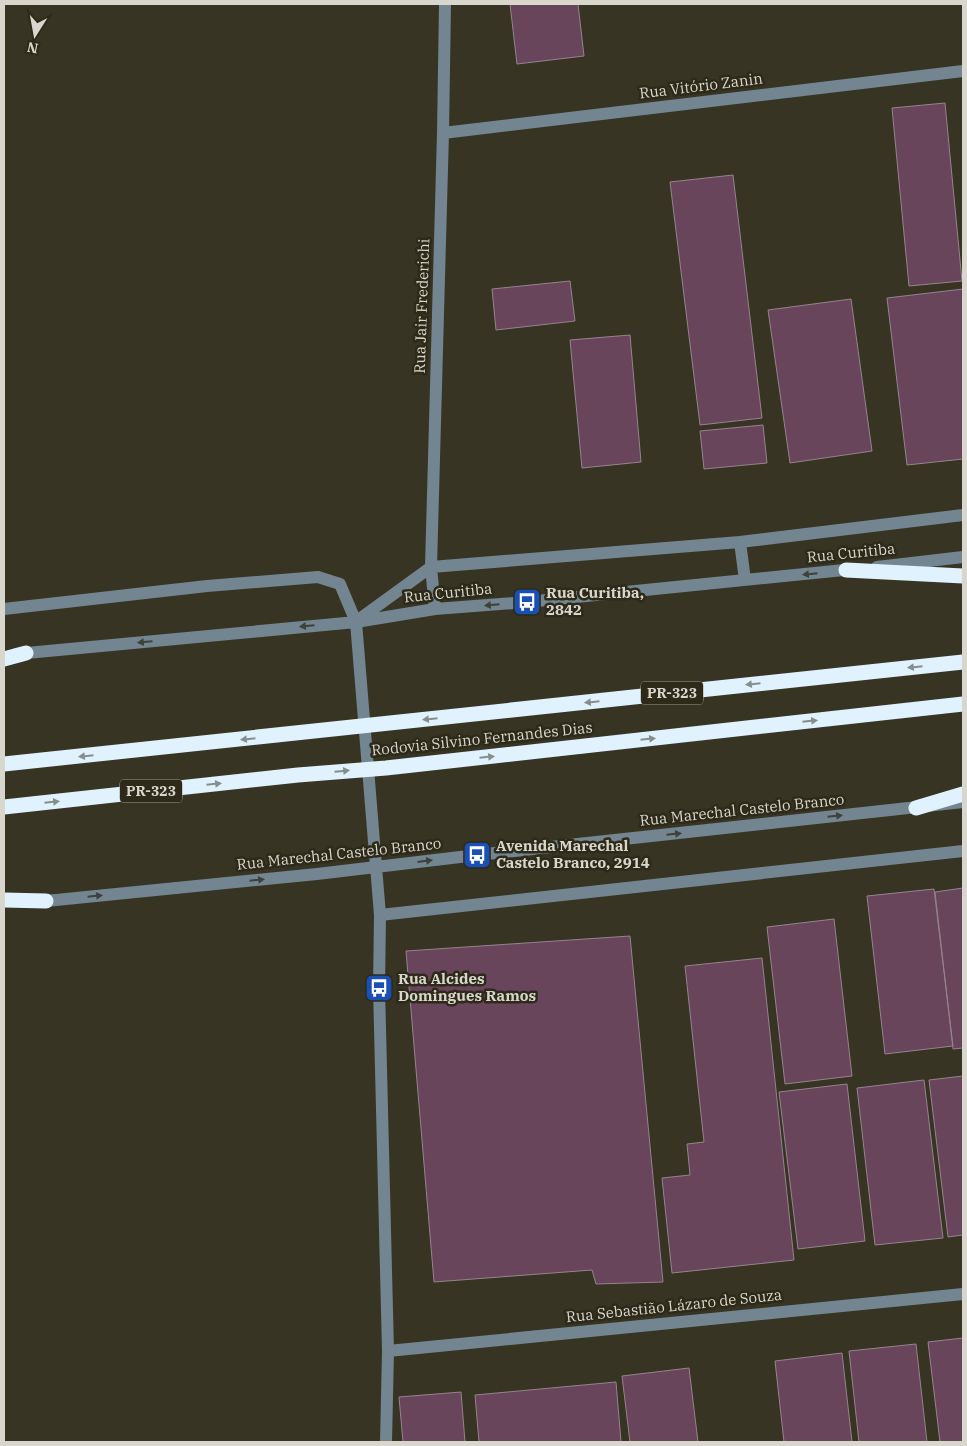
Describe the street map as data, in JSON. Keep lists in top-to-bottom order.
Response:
{
  "streets": {
    "highway": ["PR-323", "Rodovia Silvino Fernandes Dias"],
    "street": [
      "Rua Vitório Zanin",
      "Rua Jair Frederichi",
      "Rua Curitiba",
      "Rua Marechal Castelo Branco",
      "Rua Sebastião Lázaro de Souza"
    ]
  },
  "crossings": [
    ["Rua Vitório Zanin", "Rua Jair Frederichi"],
    ["Rua Jair Frederichi", "Rua Curitiba"]
  ],
  "places": {
    "bus stop": ["Rua Curitiba, 2842", "Avenida Marechal Castelo Branco, 2914", "Rua Alcides Domingues Ramos"]
  },
  "north": "bottom"
}
